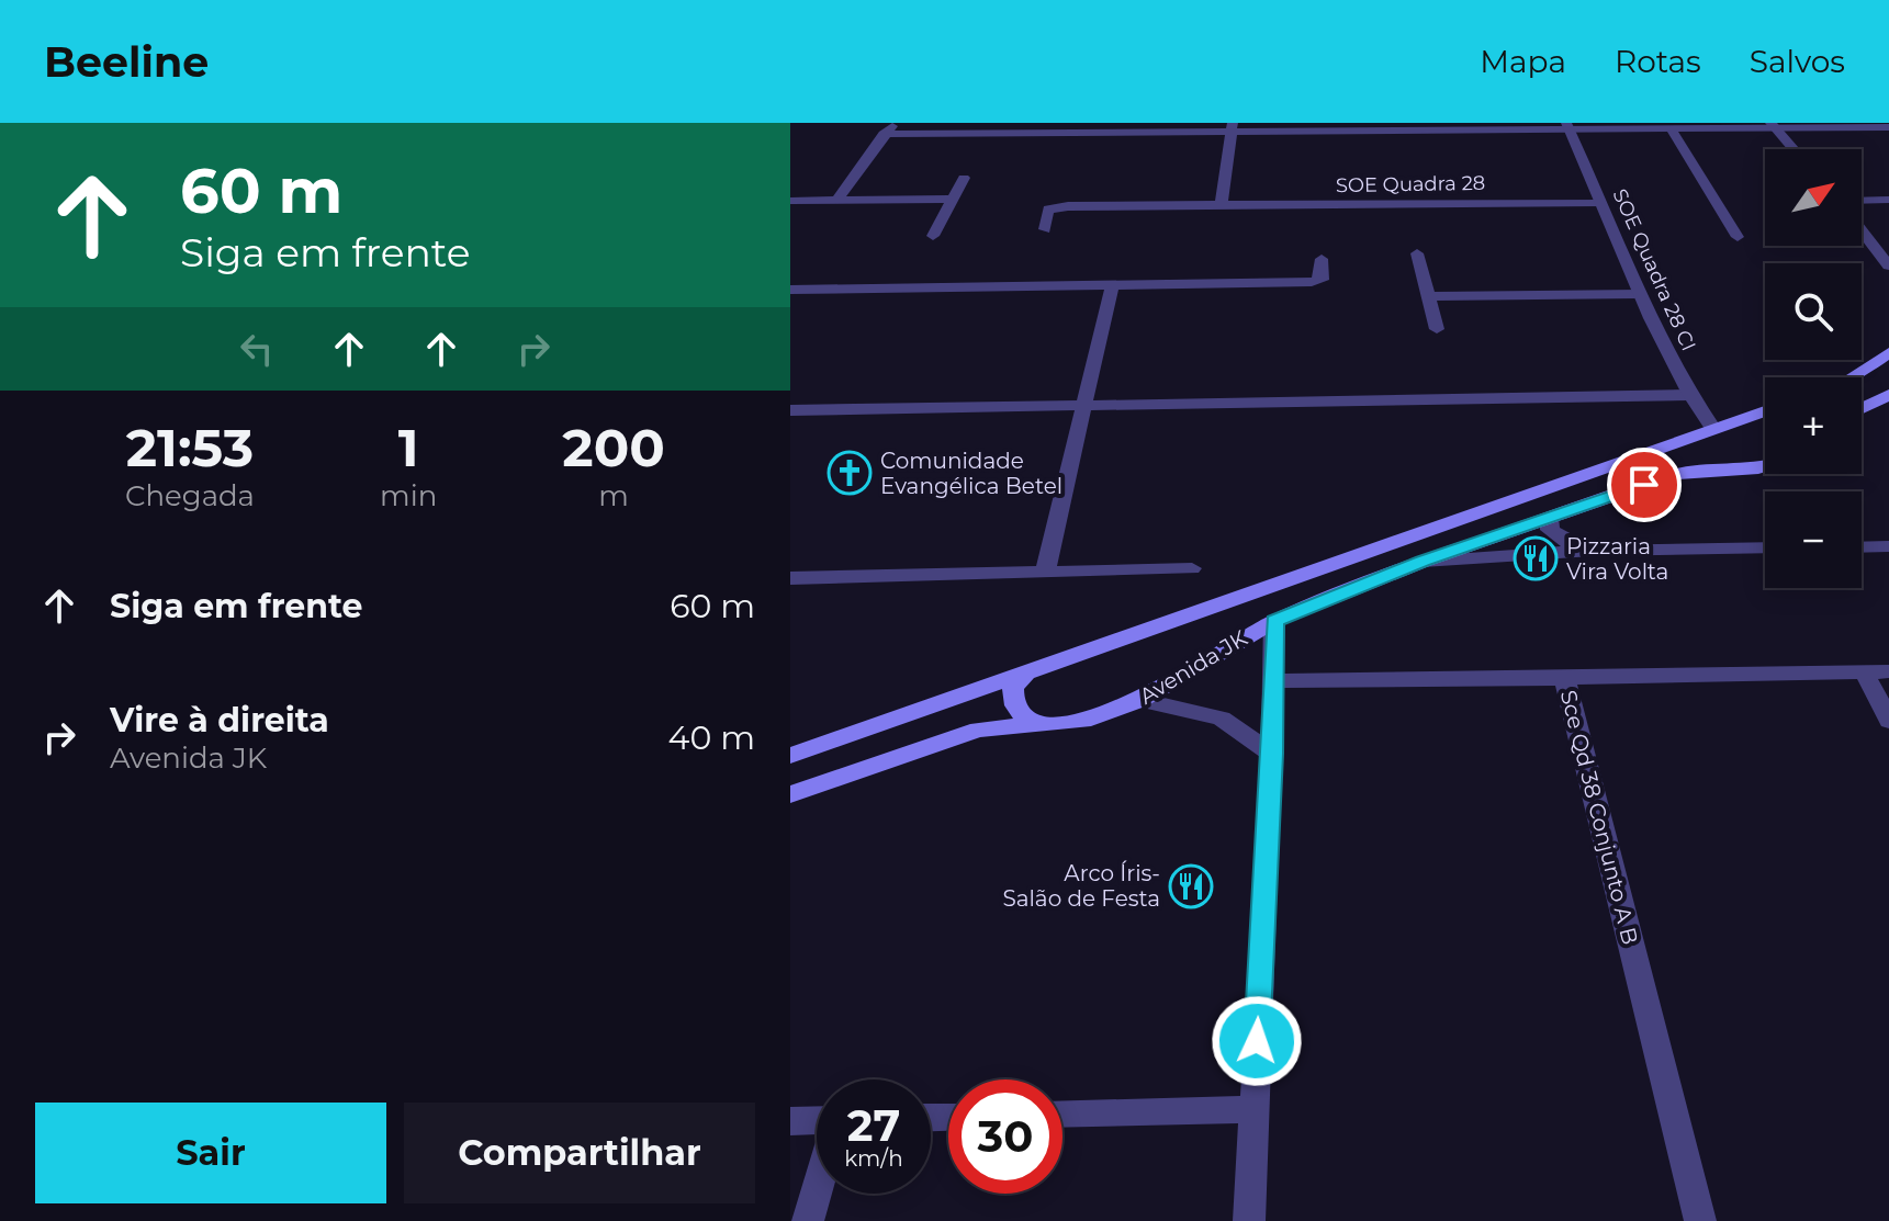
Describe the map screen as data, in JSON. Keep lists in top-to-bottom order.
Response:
{
  "streets": {
    "main road": ["Avenida JK"],
    "street": ["SOE Quadra 28", "SOE Quadra 28 CI", "Sce Qd 38 Conjunto A B"]
  },
  "crossings": [
    ["SOE Quadra 28", "SOE Quadra 28 CI"],
    ["SOE Quadra 28 CI", "Avenida JK"]
  ],
  "places": {
    "church": ["Comunidade Evangélica Betel"],
    "restaurant": ["Pizzaria Vira Volta", "Arco Íris- Salão de Festa"]
  },
  "north": "top right",
  "page": {
    "header": "Beeline",
    "nav": ["Mapa", "Rotas", "Salvos"],
    "turn": ["60 m", "Siga em frente"],
    "map_buttons": ["+", "−"],
    "eta": [
      "21:53",
      "Chegada",
      "1",
      "min",
      "200",
      "m"
    ],
    "list": [
      {
        "name": "Siga em frente",
        "value": "60 m"
      },
      {
        "name": "Vire à direita",
        "note": "Avenida JK",
        "value": "40 m"
      }
    ],
    "speed": "27 km/h",
    "limit": "30",
    "buttons": ["Sair", "Compartilhar"]
  }
}
